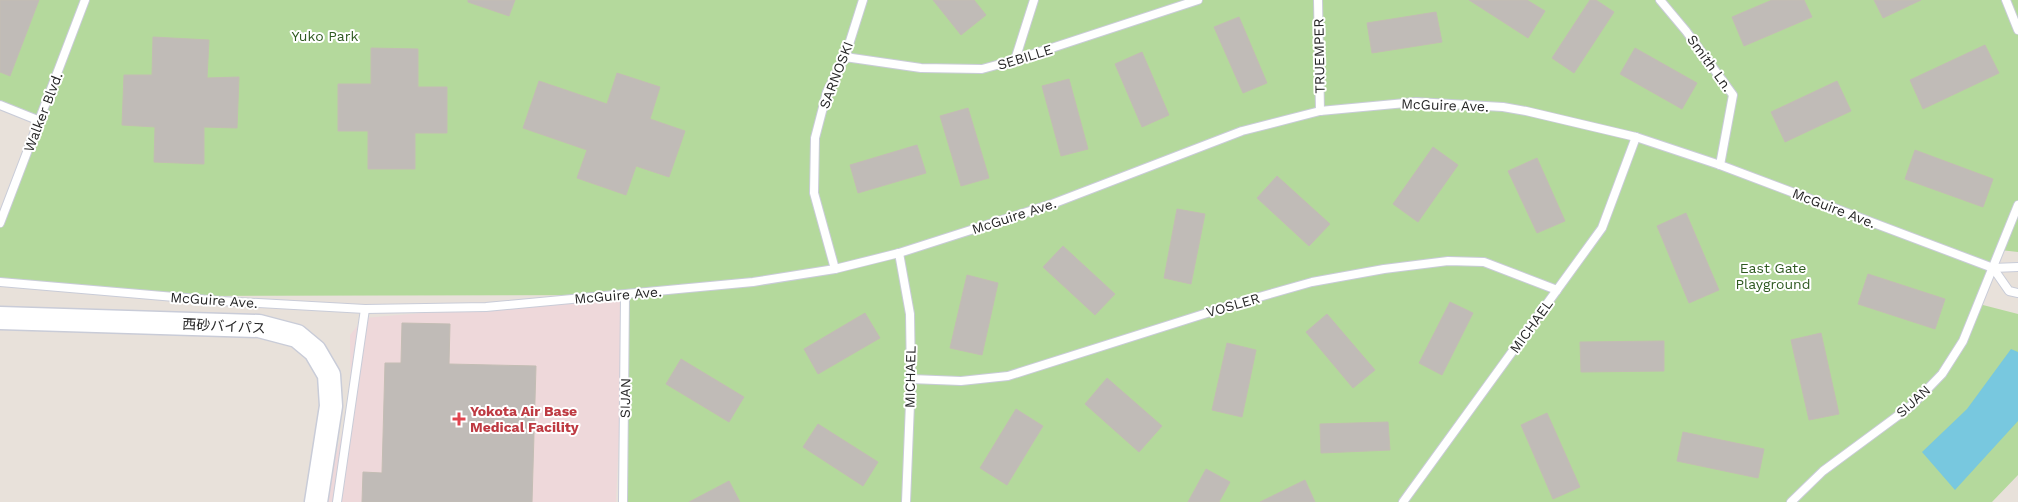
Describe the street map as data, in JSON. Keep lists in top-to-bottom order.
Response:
{
  "streets": {
    "street": ["西砂バイパス"],
    "lane": [
      "TRUEMPER",
      "SEBILLE",
      "Smith Ln.",
      "SARNOSKI",
      "McGuire Ave.",
      "Walker Blvd.",
      "VOSLER",
      "MICHAEL",
      "SIJAN"
    ]
  },
  "crossings": [
    ["TRUEMPER", "McGuire Ave."],
    ["SEBILLE", "SARNOSKI"],
    ["Smith Ln.", "McGuire Ave."],
    ["SARNOSKI", "McGuire Ave."],
    ["McGuire Ave.", "MICHAEL"],
    ["McGuire Ave.", "SIJAN"],
    ["VOSLER", "MICHAEL"]
  ],
  "parks": ["Yuko Park", "East Gate Playground"],
  "places": {
    "health": ["Yokota Air Base Medical Facility"]
  }
}
